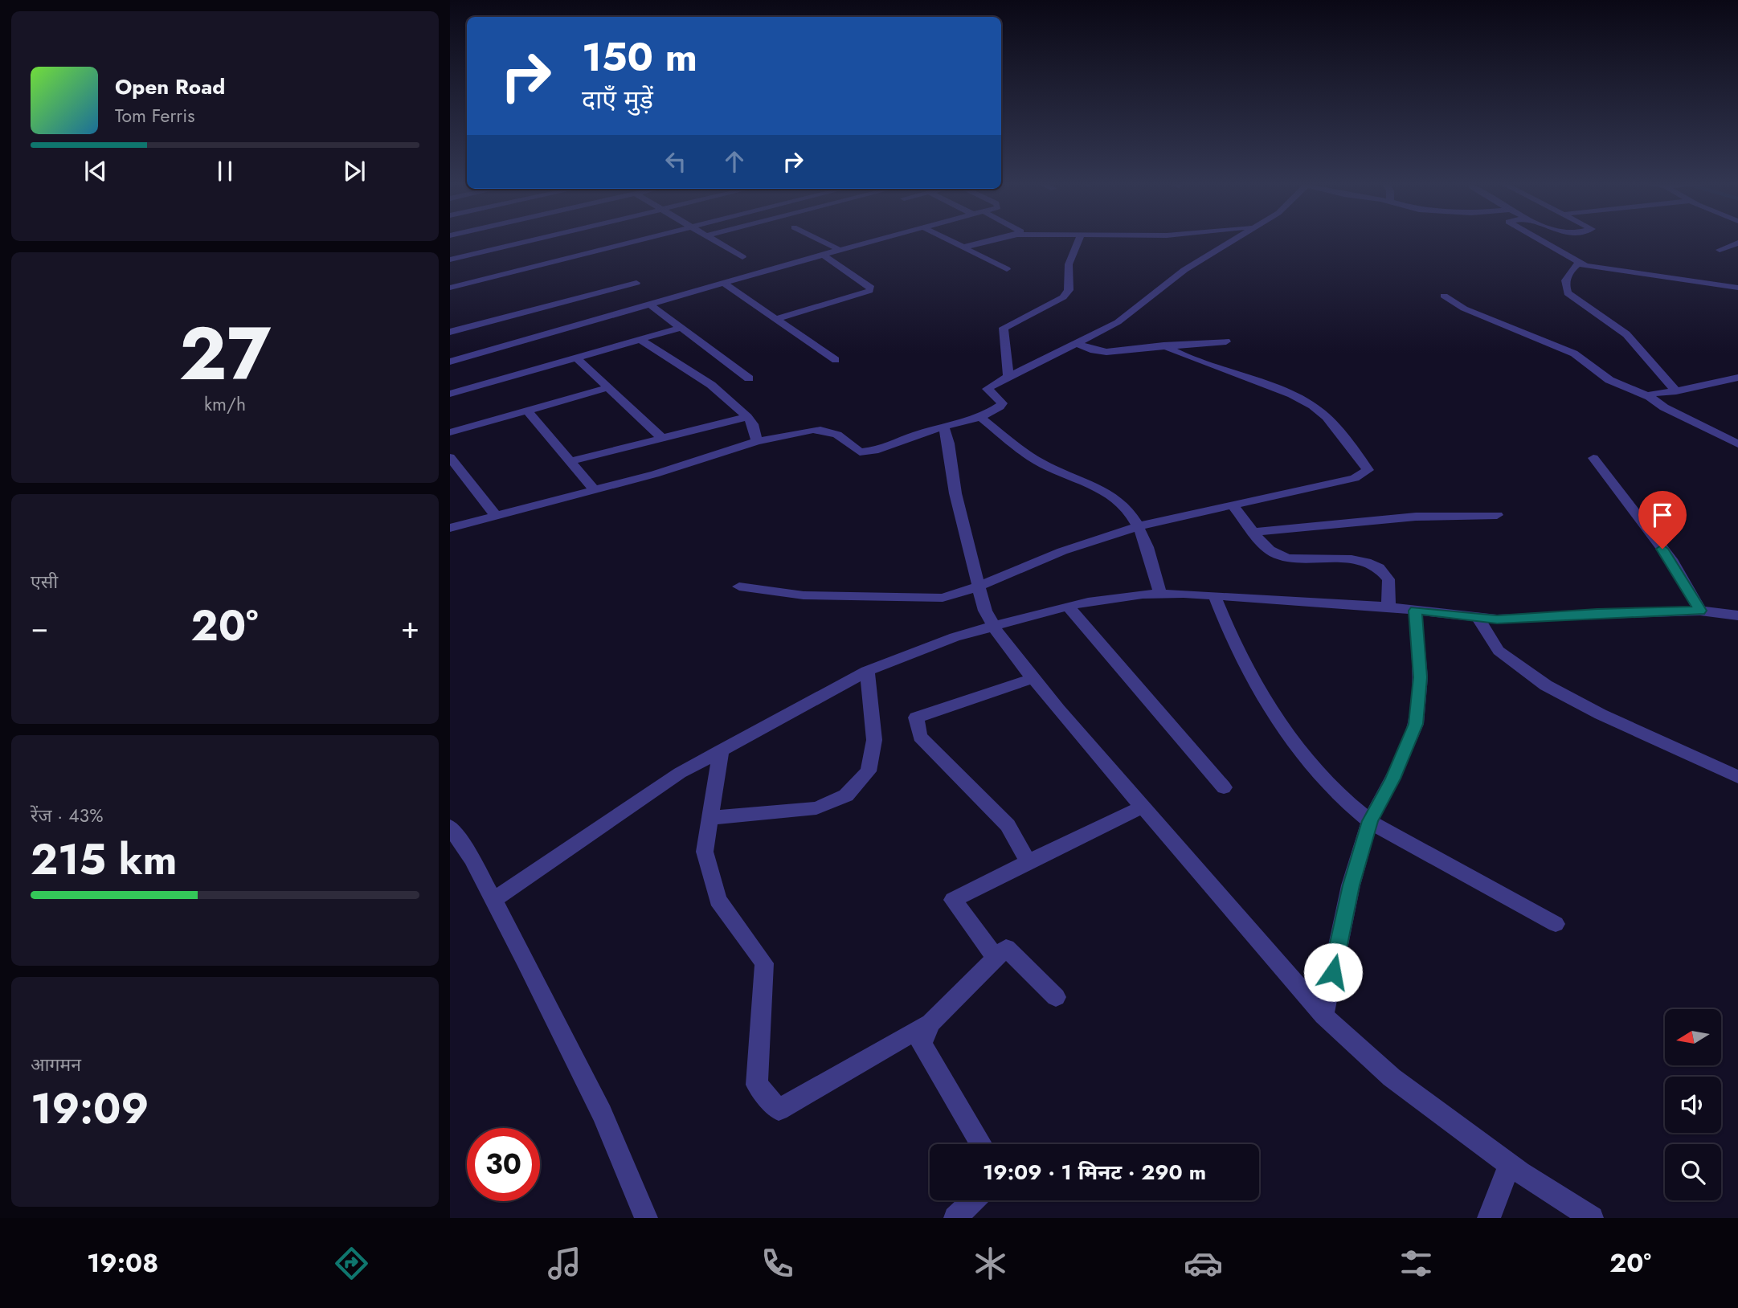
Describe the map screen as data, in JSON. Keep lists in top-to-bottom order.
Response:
{
  "north": "left",
  "page": {
    "turn": ["150 m", "दाएँ मुड़ें"],
    "song": ["Open Road", "Tom Ferris"],
    "tile": [
      ["27", "km/h"],
      "एसी",
      ["रेंज · 43%", "215 km"],
      ["आगमन", "19:09"]
    ],
    "heat": ["−", "20°", "+"],
    "limit": "30",
    "trip": "19:09 · 1 मिनट · 290 m",
    "tabs": ["19:08", "20°"]
  }
}
